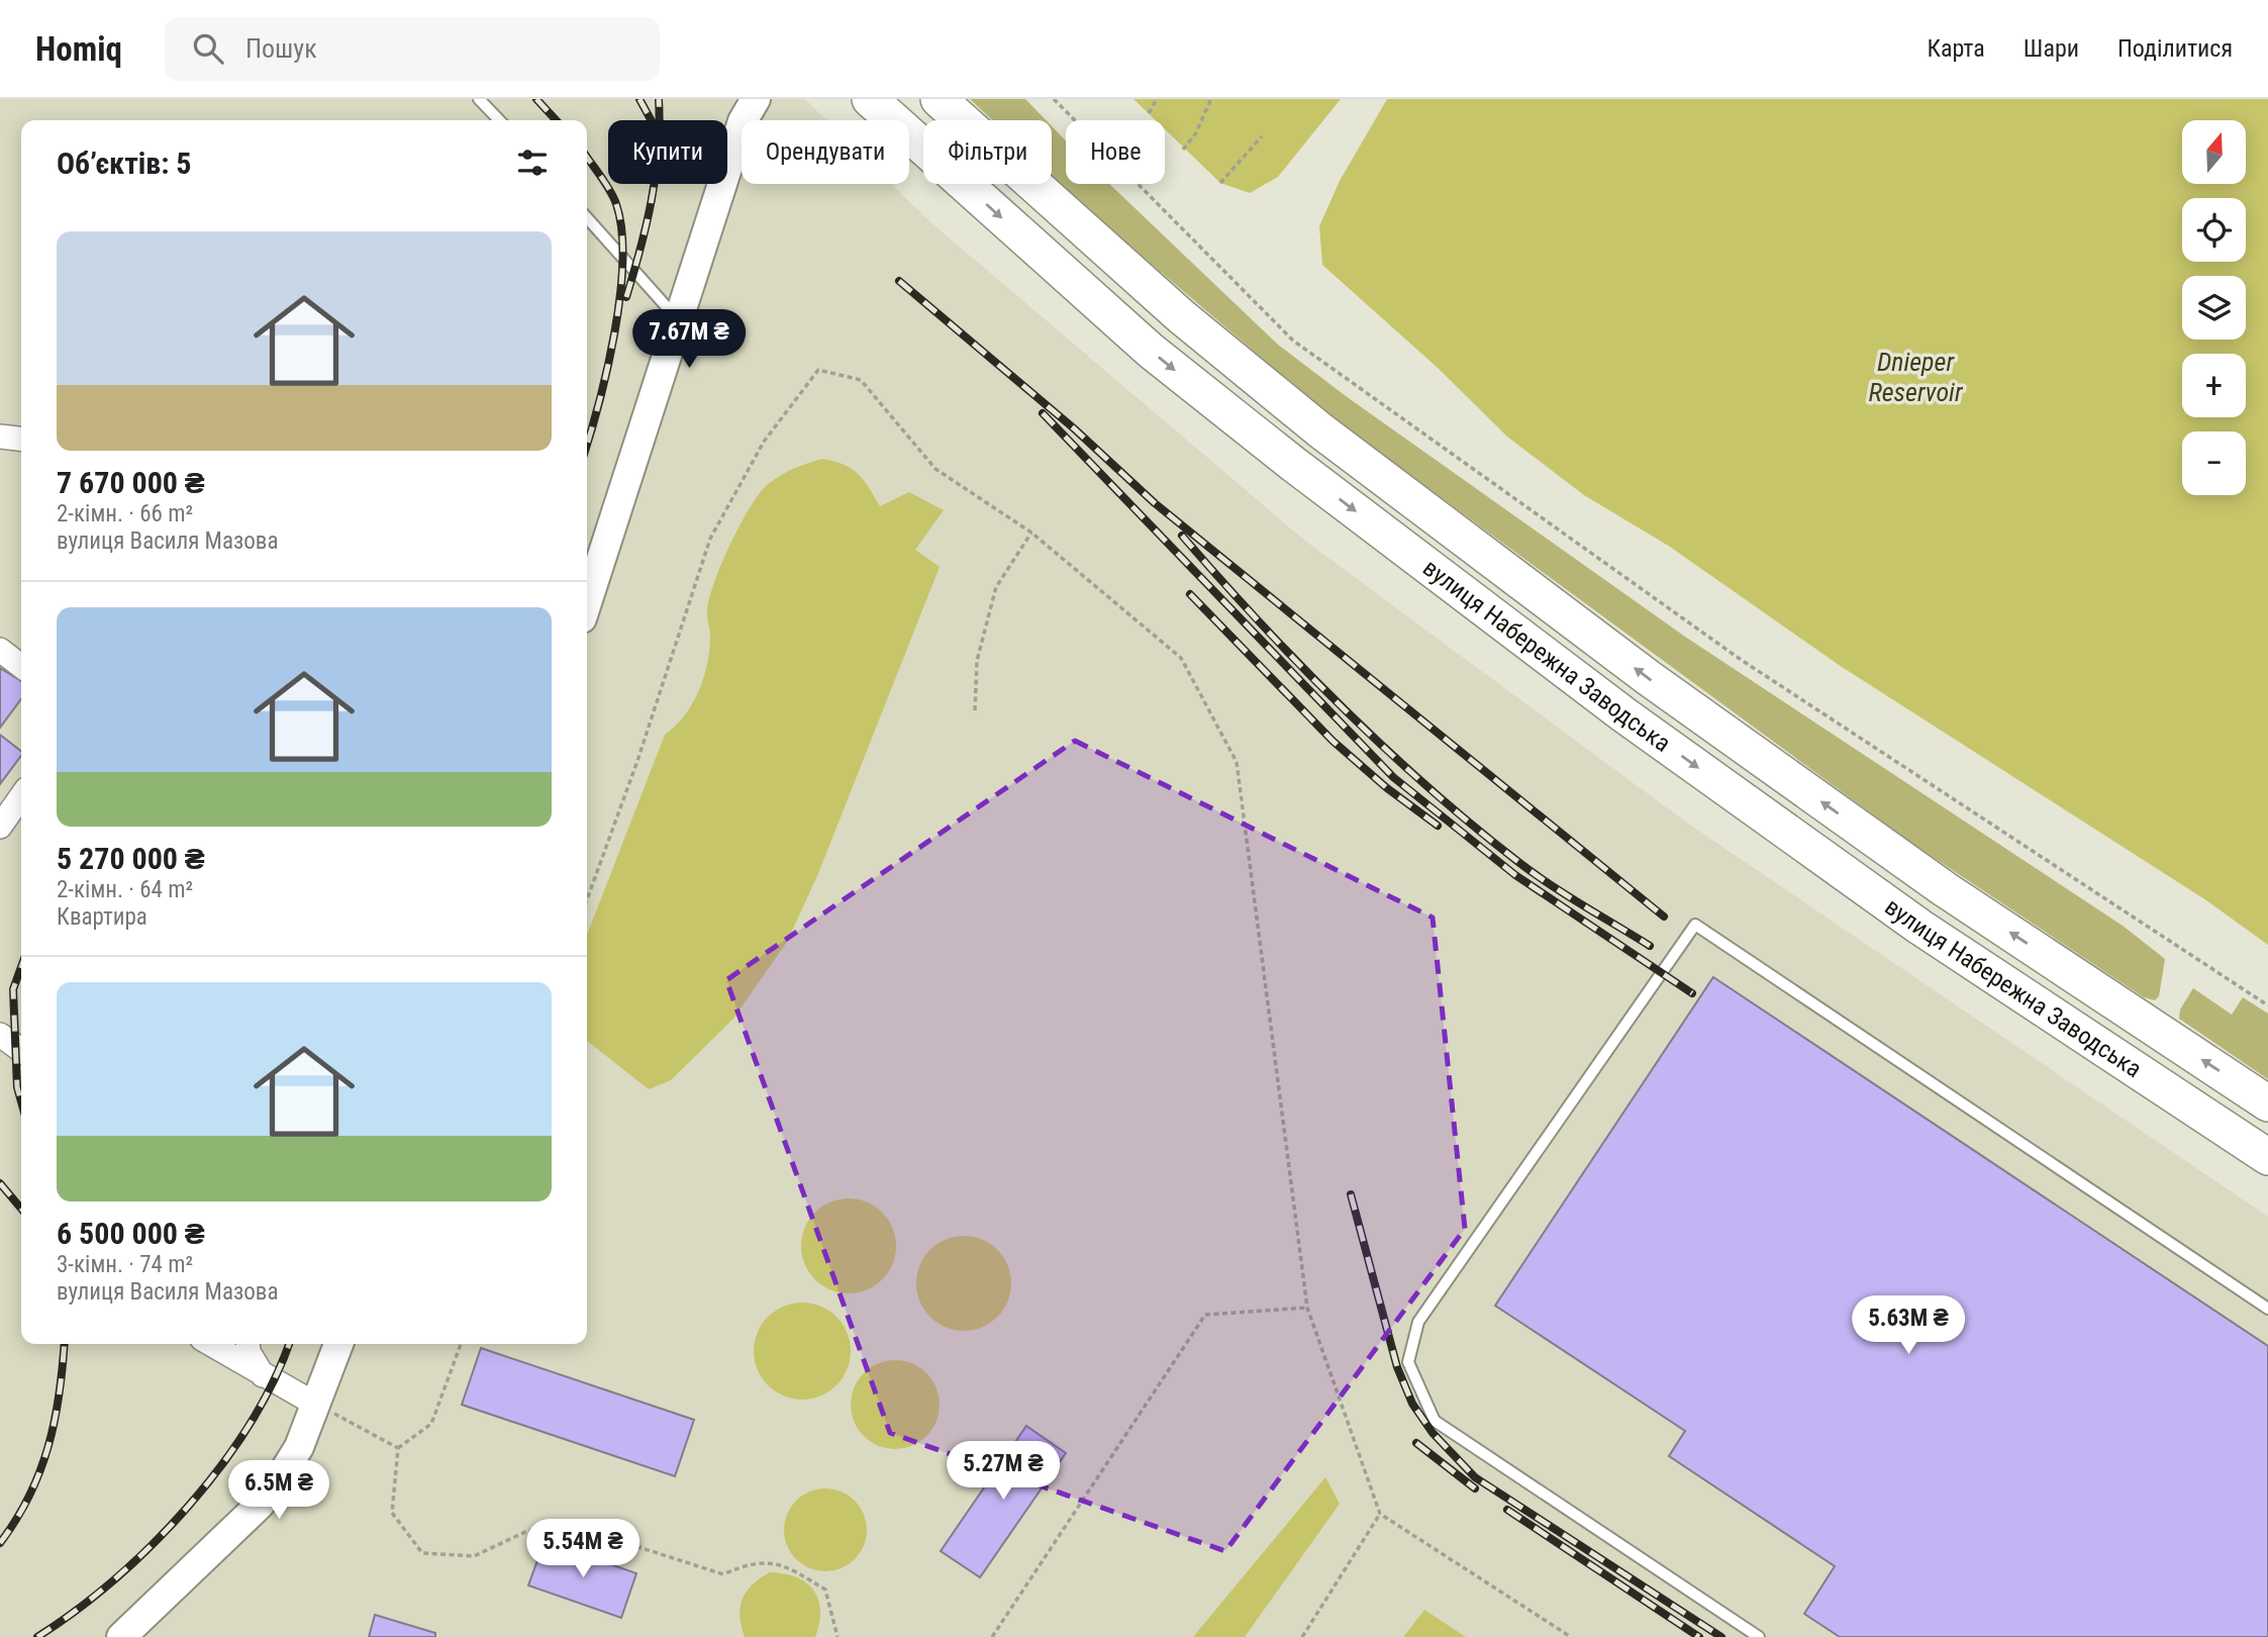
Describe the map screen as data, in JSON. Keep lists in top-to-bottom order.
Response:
{
  "streets": {
    "main road": ["вулиця Набережна Заводська"]
  },
  "water": ["Dnieper Reservoir"],
  "north": "top",
  "page": {
    "header": "Homiq",
    "search": "Пошук",
    "nav": ["Карта", "Шари", "Поділитися"],
    "map_buttons": ["+", "−"],
    "chip": [
      "Купити",
      "Орендувати",
      "Фільтри",
      "Нове"
    ],
    "heading": "Об’єктів: 5",
    "list": [
      {
        "name": "7 670 000 ₴",
        "note": "2-кімн. · 66 m² · вулиця Василя Мазова"
      },
      {
        "name": "5 270 000 ₴",
        "note": "2-кімн. · 64 m² · Квартира"
      },
      {
        "name": "6 500 000 ₴",
        "note": "3-кімн. · 74 m² · вулиця Василя Мазова"
      }
    ],
    "price": [
      "7.67M ₴",
      "5.63M ₴",
      "5.27M ₴",
      "6.5M ₴",
      "5.54M ₴"
    ]
  }
}
